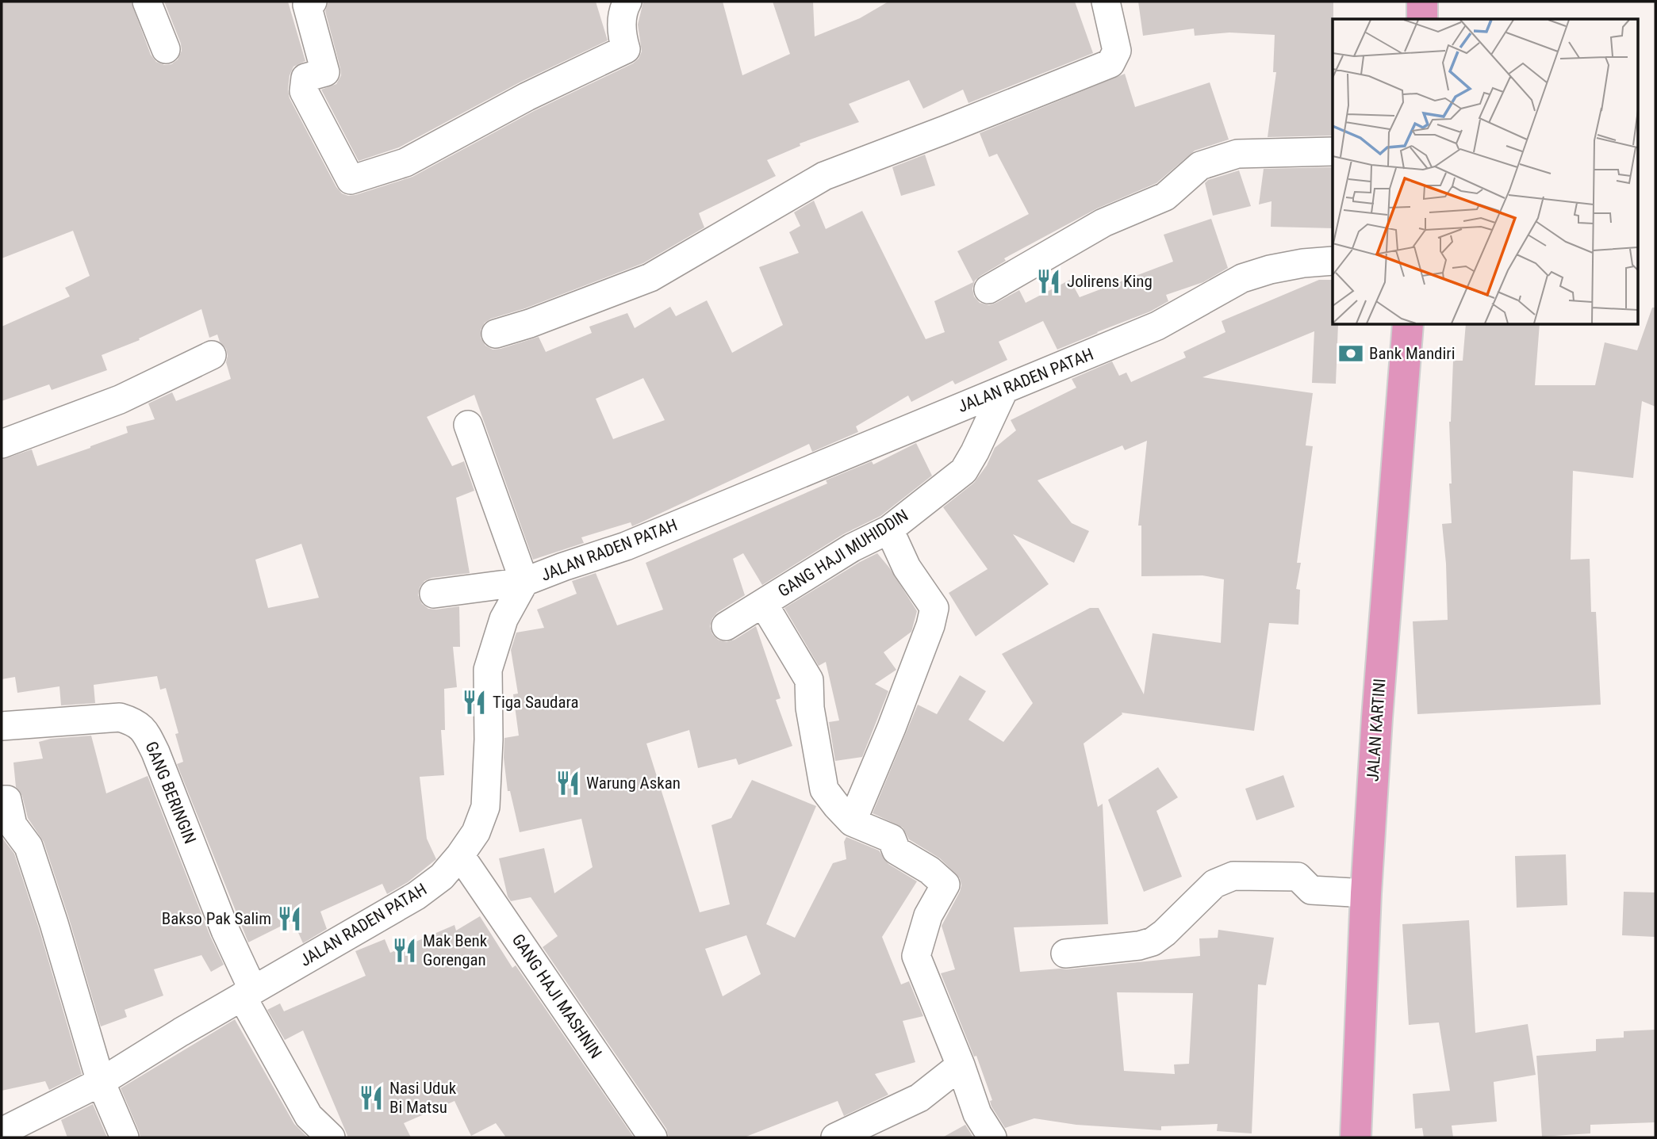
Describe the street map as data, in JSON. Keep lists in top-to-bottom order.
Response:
{
  "streets": {
    "highway": ["JALAN KARTINI"],
    "street": [
      "JALAN RADEN PATAH",
      "GANG HAJI MUHIDDIN",
      "GANG BERINGIN",
      "GANG HAJI MASHNIN"
    ]
  },
  "crossings": [
    ["JALAN RADEN PATAH", "GANG HAJI MUHIDDIN"],
    ["JALAN RADEN PATAH", "GANG BERINGIN"],
    ["JALAN RADEN PATAH", "GANG HAJI MASHNIN"]
  ],
  "places": {
    "restaurant": [
      "Jolirens King",
      "Tiga Saudara",
      "Warung Askan",
      "Bakso Pak Salim",
      "Mak Benk Gorengan",
      "Nasi Uduk Bi Matsu"
    ],
    "bank": ["Bank Mandiri"]
  }
}
